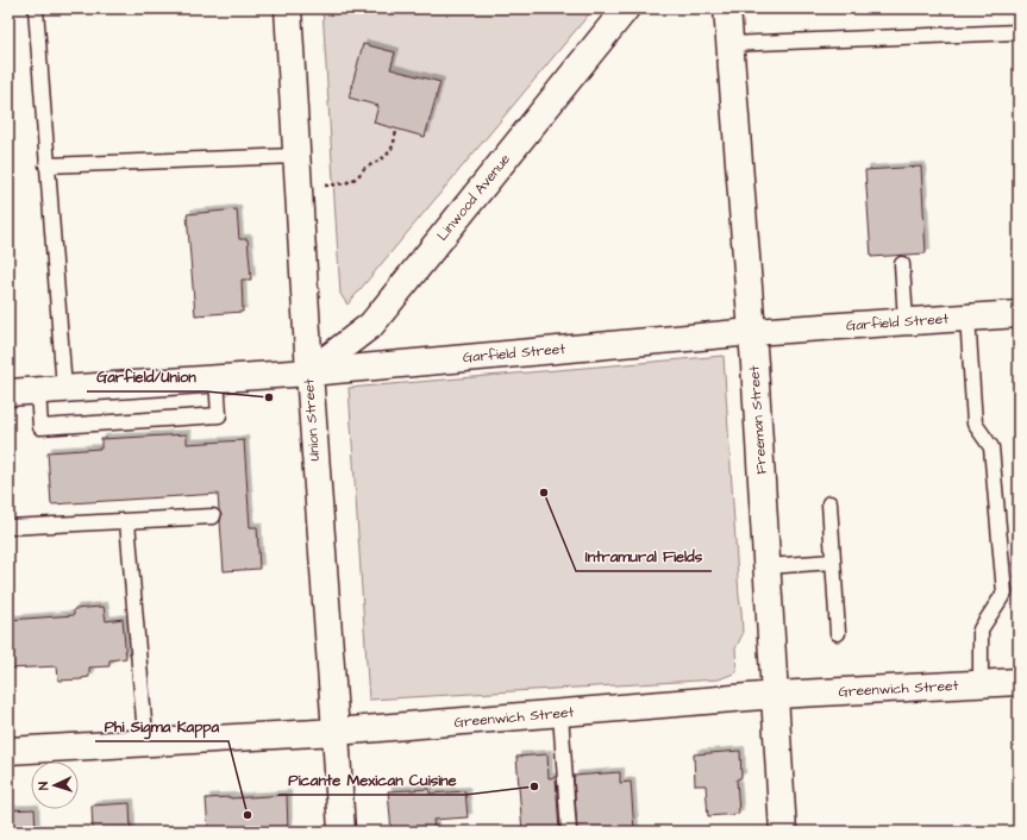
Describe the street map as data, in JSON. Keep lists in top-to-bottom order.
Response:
{
  "streets": {
    "street": [
      "Linwood Avenue",
      "Garfield Street",
      "Union Street",
      "Freeman Street",
      "Greenwich Street"
    ]
  },
  "crossings": [
    ["Linwood Avenue", "Garfield Street"],
    ["Linwood Avenue", "Union Street"],
    ["Garfield Street", "Union Street"],
    ["Garfield Street", "Freeman Street"],
    ["Union Street", "Greenwich Street"],
    ["Freeman Street", "Greenwich Street"]
  ],
  "places": [
    "Garfield/Union",
    "Intramural Fields",
    "Picante Mexican Cuisine",
    "Phi Sigma Kappa"
  ],
  "north": "left"
}
